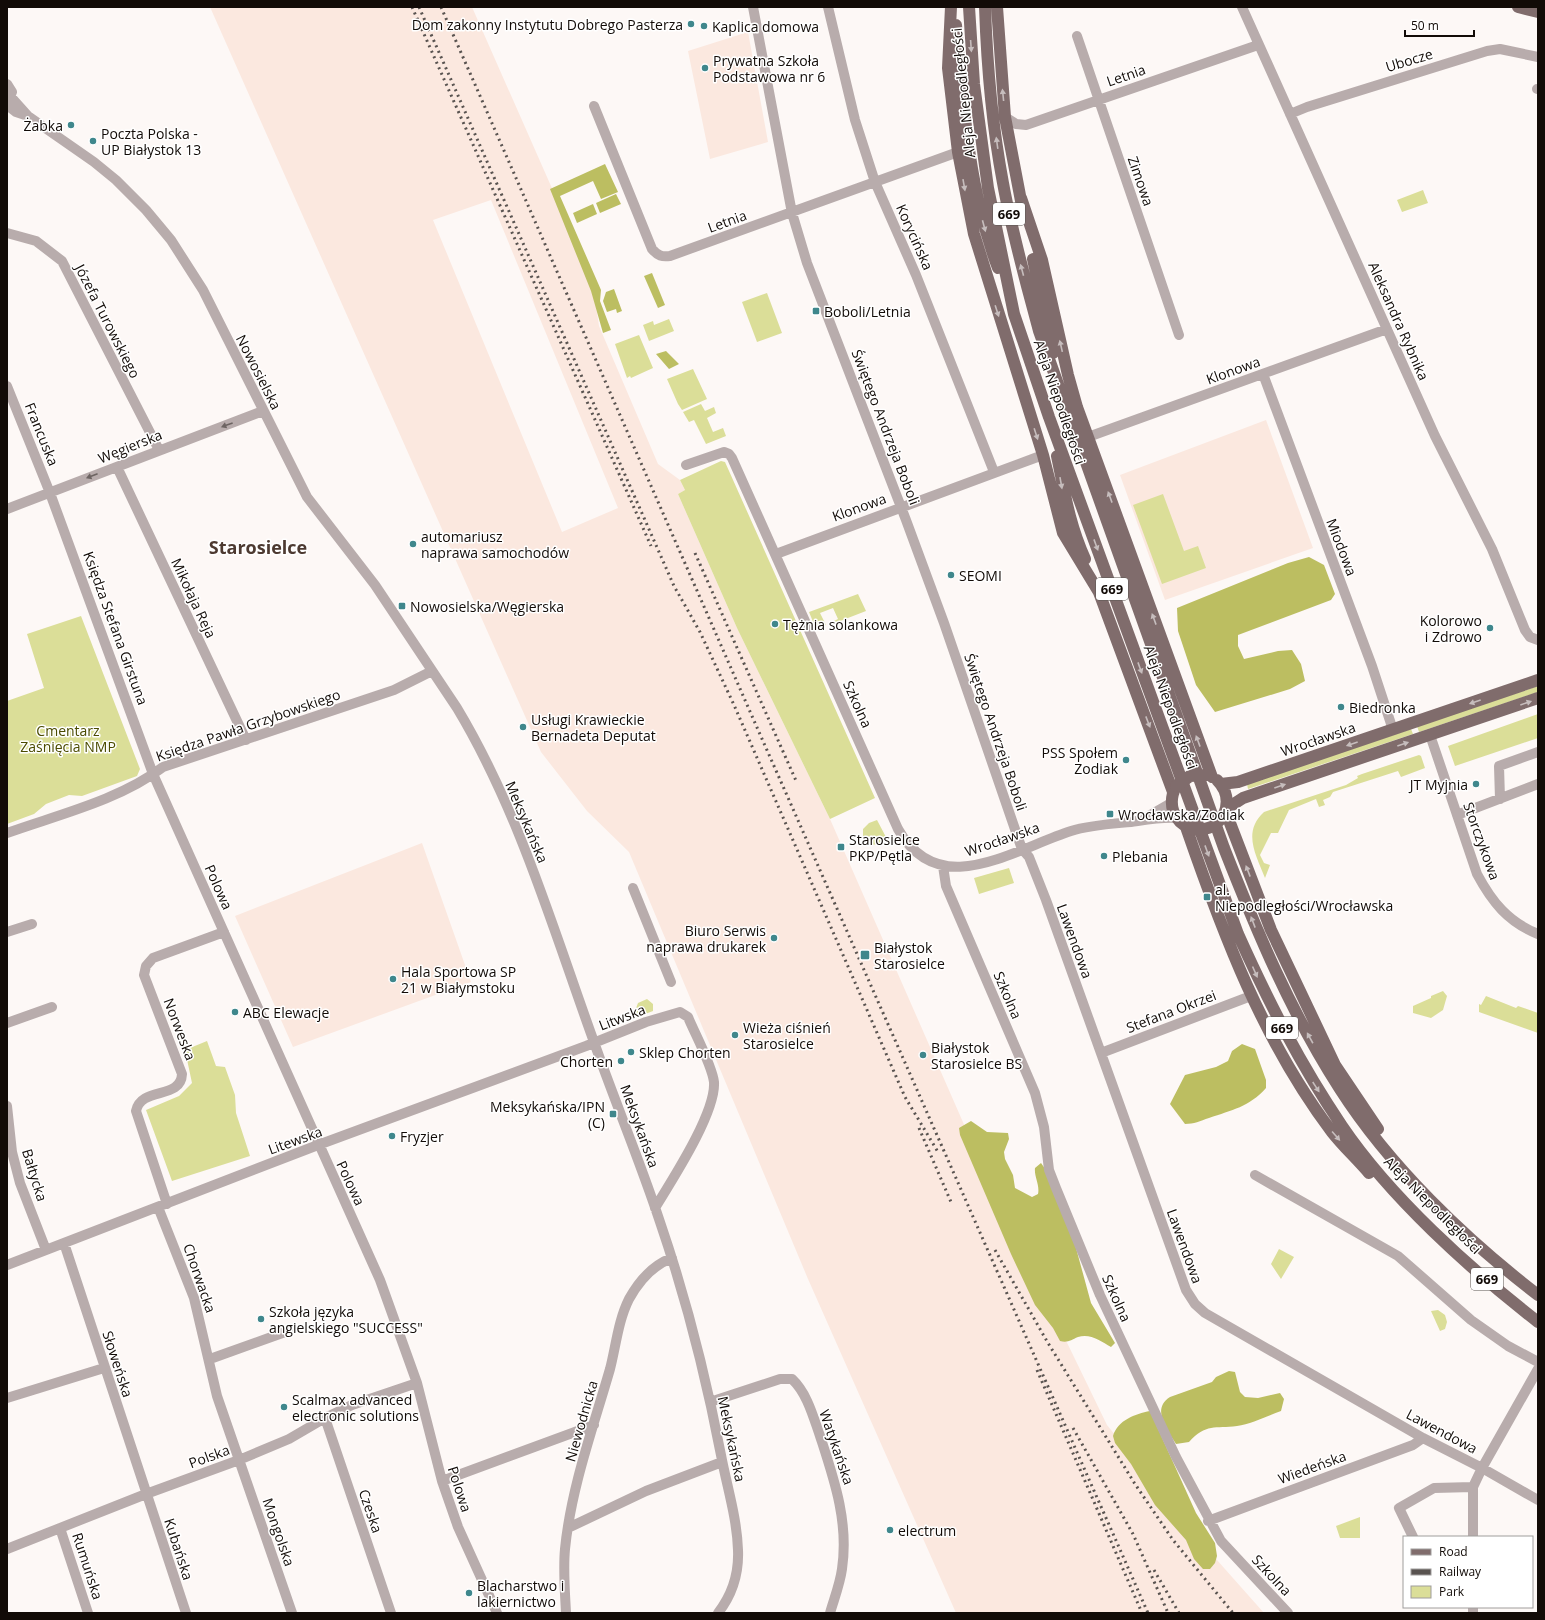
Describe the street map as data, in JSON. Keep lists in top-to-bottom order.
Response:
{
  "streets": {
    "main road": ["Aleja Niepodległości", "669", "Wrocławska"],
    "street": [
      "Ubocze",
      "Letnia",
      "Zimowa",
      "Korycińska",
      "Józefa Turowskiego",
      "Aleksandra Rybnika",
      "Klonowa",
      "Nowosielska",
      "Świętego Andrzeja Boboli",
      "Francuska",
      "Węgierska",
      "Miodowa",
      "Mikołaja Reja",
      "Księdza Stefana Girstuna",
      "Szkolna",
      "Księdza Pawła Grzybowskiego",
      "Meksykańska",
      "Storczykowa",
      "Polowa",
      "Lawendowa",
      "Stefana Okrzei",
      "Litwska",
      "Norweska",
      "Litewska",
      "Bałtycka",
      "Chorwacka",
      "Słoweńska",
      "Niewodnicka",
      "Watykańska",
      "Polska",
      "Wiedeńska",
      "Czeska",
      "Mongolska",
      "Kubańska",
      "Rumuńska"
    ]
  },
  "crossings": [
    ["Ubocze", "Aleksandra Rybnika"],
    ["Letnia", "Zimowa"],
    ["Letnia", "Korycińska"],
    ["Letnia", "Aleksandra Rybnika"],
    ["Letnia", "Świętego Andrzeja Boboli"],
    ["Korycińska", "Klonowa"],
    ["Józefa Turowskiego", "Węgierska"],
    ["Aleksandra Rybnika", "Klonowa"],
    ["Klonowa", "Świętego Andrzeja Boboli"],
    ["Klonowa", "Miodowa"],
    ["Klonowa", "Szkolna"],
    ["Nowosielska", "Węgierska"],
    ["Nowosielska", "Księdza Pawła Grzybowskiego"],
    ["Nowosielska", "Meksykańska"],
    ["Świętego Andrzeja Boboli", "Wrocławska"],
    ["Świętego Andrzeja Boboli", "Lawendowa"],
    ["Francuska", "Węgierska"],
    ["Francuska", "Księdza Stefana Girstuna"],
    ["Węgierska", "Mikołaja Reja"],
    ["Węgierska", "Księdza Stefana Girstuna"],
    ["Miodowa", "Wrocławska"],
    ["Mikołaja Reja", "Księdza Pawła Grzybowskiego"],
    ["Księdza Stefana Girstuna", "Księdza Pawła Grzybowskiego"],
    ["Księdza Stefana Girstuna", "Polowa"],
    ["Szkolna", "Wrocławska"],
    ["Szkolna", "Wiedeńska"],
    ["Księdza Pawła Grzybowskiego", "Meksykańska"],
    ["Księdza Pawła Grzybowskiego", "Polowa"],
    ["Wrocławska", "Lawendowa"],
    ["Meksykańska", "Litwska"],
    ["Meksykańska", "Litewska"],
    ["Meksykańska", "Niewodnicka"],
    ["Meksykańska", "Watykańska"],
    ["Polowa", "Norweska"],
    ["Polowa", "Litewska"],
    ["Polowa", "Polska"],
    ["Lawendowa", "Stefana Okrzei"],
    ["Lawendowa", "Wiedeńska"],
    ["Litwska", "Litewska"],
    ["Norweska", "Litewska"],
    ["Norweska", "Chorwacka"],
    ["Litewska", "Bałtycka"],
    ["Litewska", "Chorwacka"],
    ["Litewska", "Słoweńska"],
    ["Chorwacka", "Polska"],
    ["Chorwacka", "Mongolska"],
    ["Słoweńska", "Polska"],
    ["Słoweńska", "Kubańska"],
    ["Polska", "Czeska"],
    ["Polska", "Mongolska"],
    ["Polska", "Kubańska"],
    ["Polska", "Rumuńska"]
  ],
  "one_way": ["Węgierska"],
  "districts": ["Starosielce"],
  "parks": ["Cmentarz Zaśnięcia NMP"],
  "places": {
    "other": [
      "Dom zakonny Instytutu Dobrego Pasterza",
      "Kaplica domowa",
      "Prywatna Szkoła Podstawowa nr 6",
      "Żabka",
      "Poczta Polska - UP Białystok 13",
      "automariusz naprawa samochodów",
      "SEOMI",
      "Tężnia solankowa",
      "Kolorowo i Zdrowo",
      "Biedronka",
      "Usługi Krawieckie Bernadeta Deputat",
      "PSS Społem Zodiak",
      "JT Myjnia",
      "Plebania",
      "Biuro Serwis naprawa drukarek",
      "Hala Sportowa SP 21 w Białymstoku",
      "ABC Elewacje",
      "Wieża ciśnień Starosielce",
      "Sklep Chorten",
      "Białystok Starosielce BS",
      "Chorten",
      "Fryzjer",
      "Szkoła języka angielskiego \"SUCCESS\"",
      "Scalmax advanced electronic solutions",
      "electrum",
      "Blacharstwo i lakiernictwo"
    ],
    "transit": [
      "Boboli/Letnia",
      "Nowosielska/Węgierska",
      "Wrocławska/Zodiak",
      "Starosielce PKP/Pętla",
      "al. Niepodległości/Wrocławska",
      "Białystok Starosielce",
      "Meksykańska/IPN (C)"
    ]
  },
  "legend": ["Road", "Railway", "Park"],
  "scale_bar": "50 m"
}
